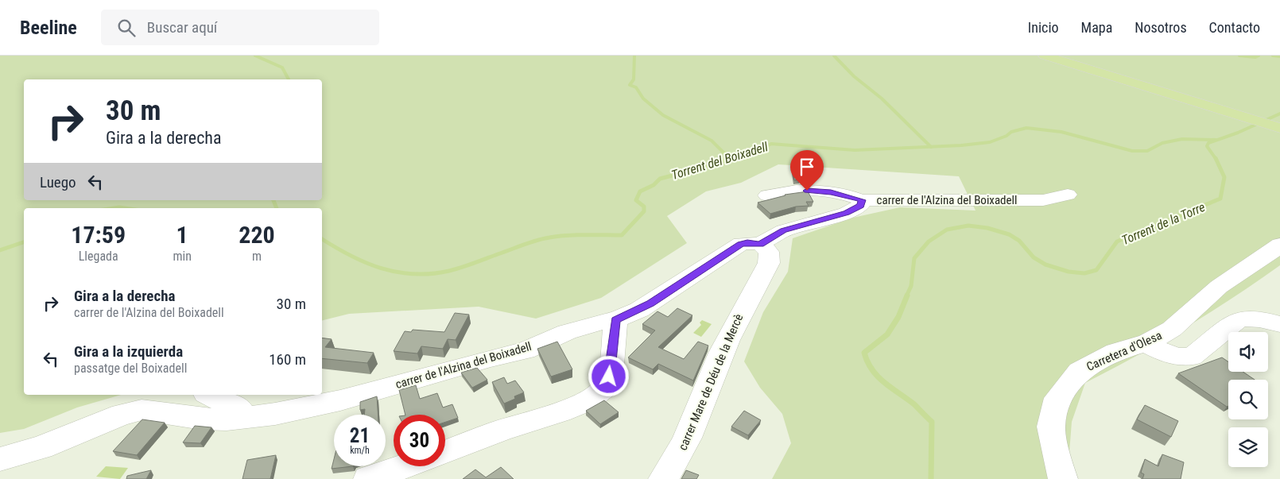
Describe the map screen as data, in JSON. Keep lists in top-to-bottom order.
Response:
{
  "streets": {
    "street": ["carrer de l'Alzina del Boixadell", "Carretera d'Olesa", "carrer Mare de Déu de la Mercè"]
  },
  "crossings": [
    ["carrer de l'Alzina del Boixadell", "carrer Mare de Déu de la Mercè"]
  ],
  "water": ["Torrent del Boixadell", "Torrent de la Torre"],
  "page": {
    "header": "Beeline",
    "search": "Buscar aquí",
    "nav": [
      "Inicio",
      "Mapa",
      "Nosotros",
      "Contacto"
    ],
    "turn": ["30 m", "Gira a la derecha"],
    "then": "Luego",
    "eta": [
      "17:59",
      "Llegada",
      "1",
      "min",
      "220",
      "m"
    ],
    "list": [
      {
        "name": "Gira a la derecha",
        "note": "carrer de l'Alzina del Boixadell",
        "value": "30 m"
      },
      {
        "name": "Gira a la izquierda",
        "note": "passatge del Boixadell",
        "value": "160 m"
      }
    ],
    "speed": "21 km/h",
    "limit": "30"
  }
}
